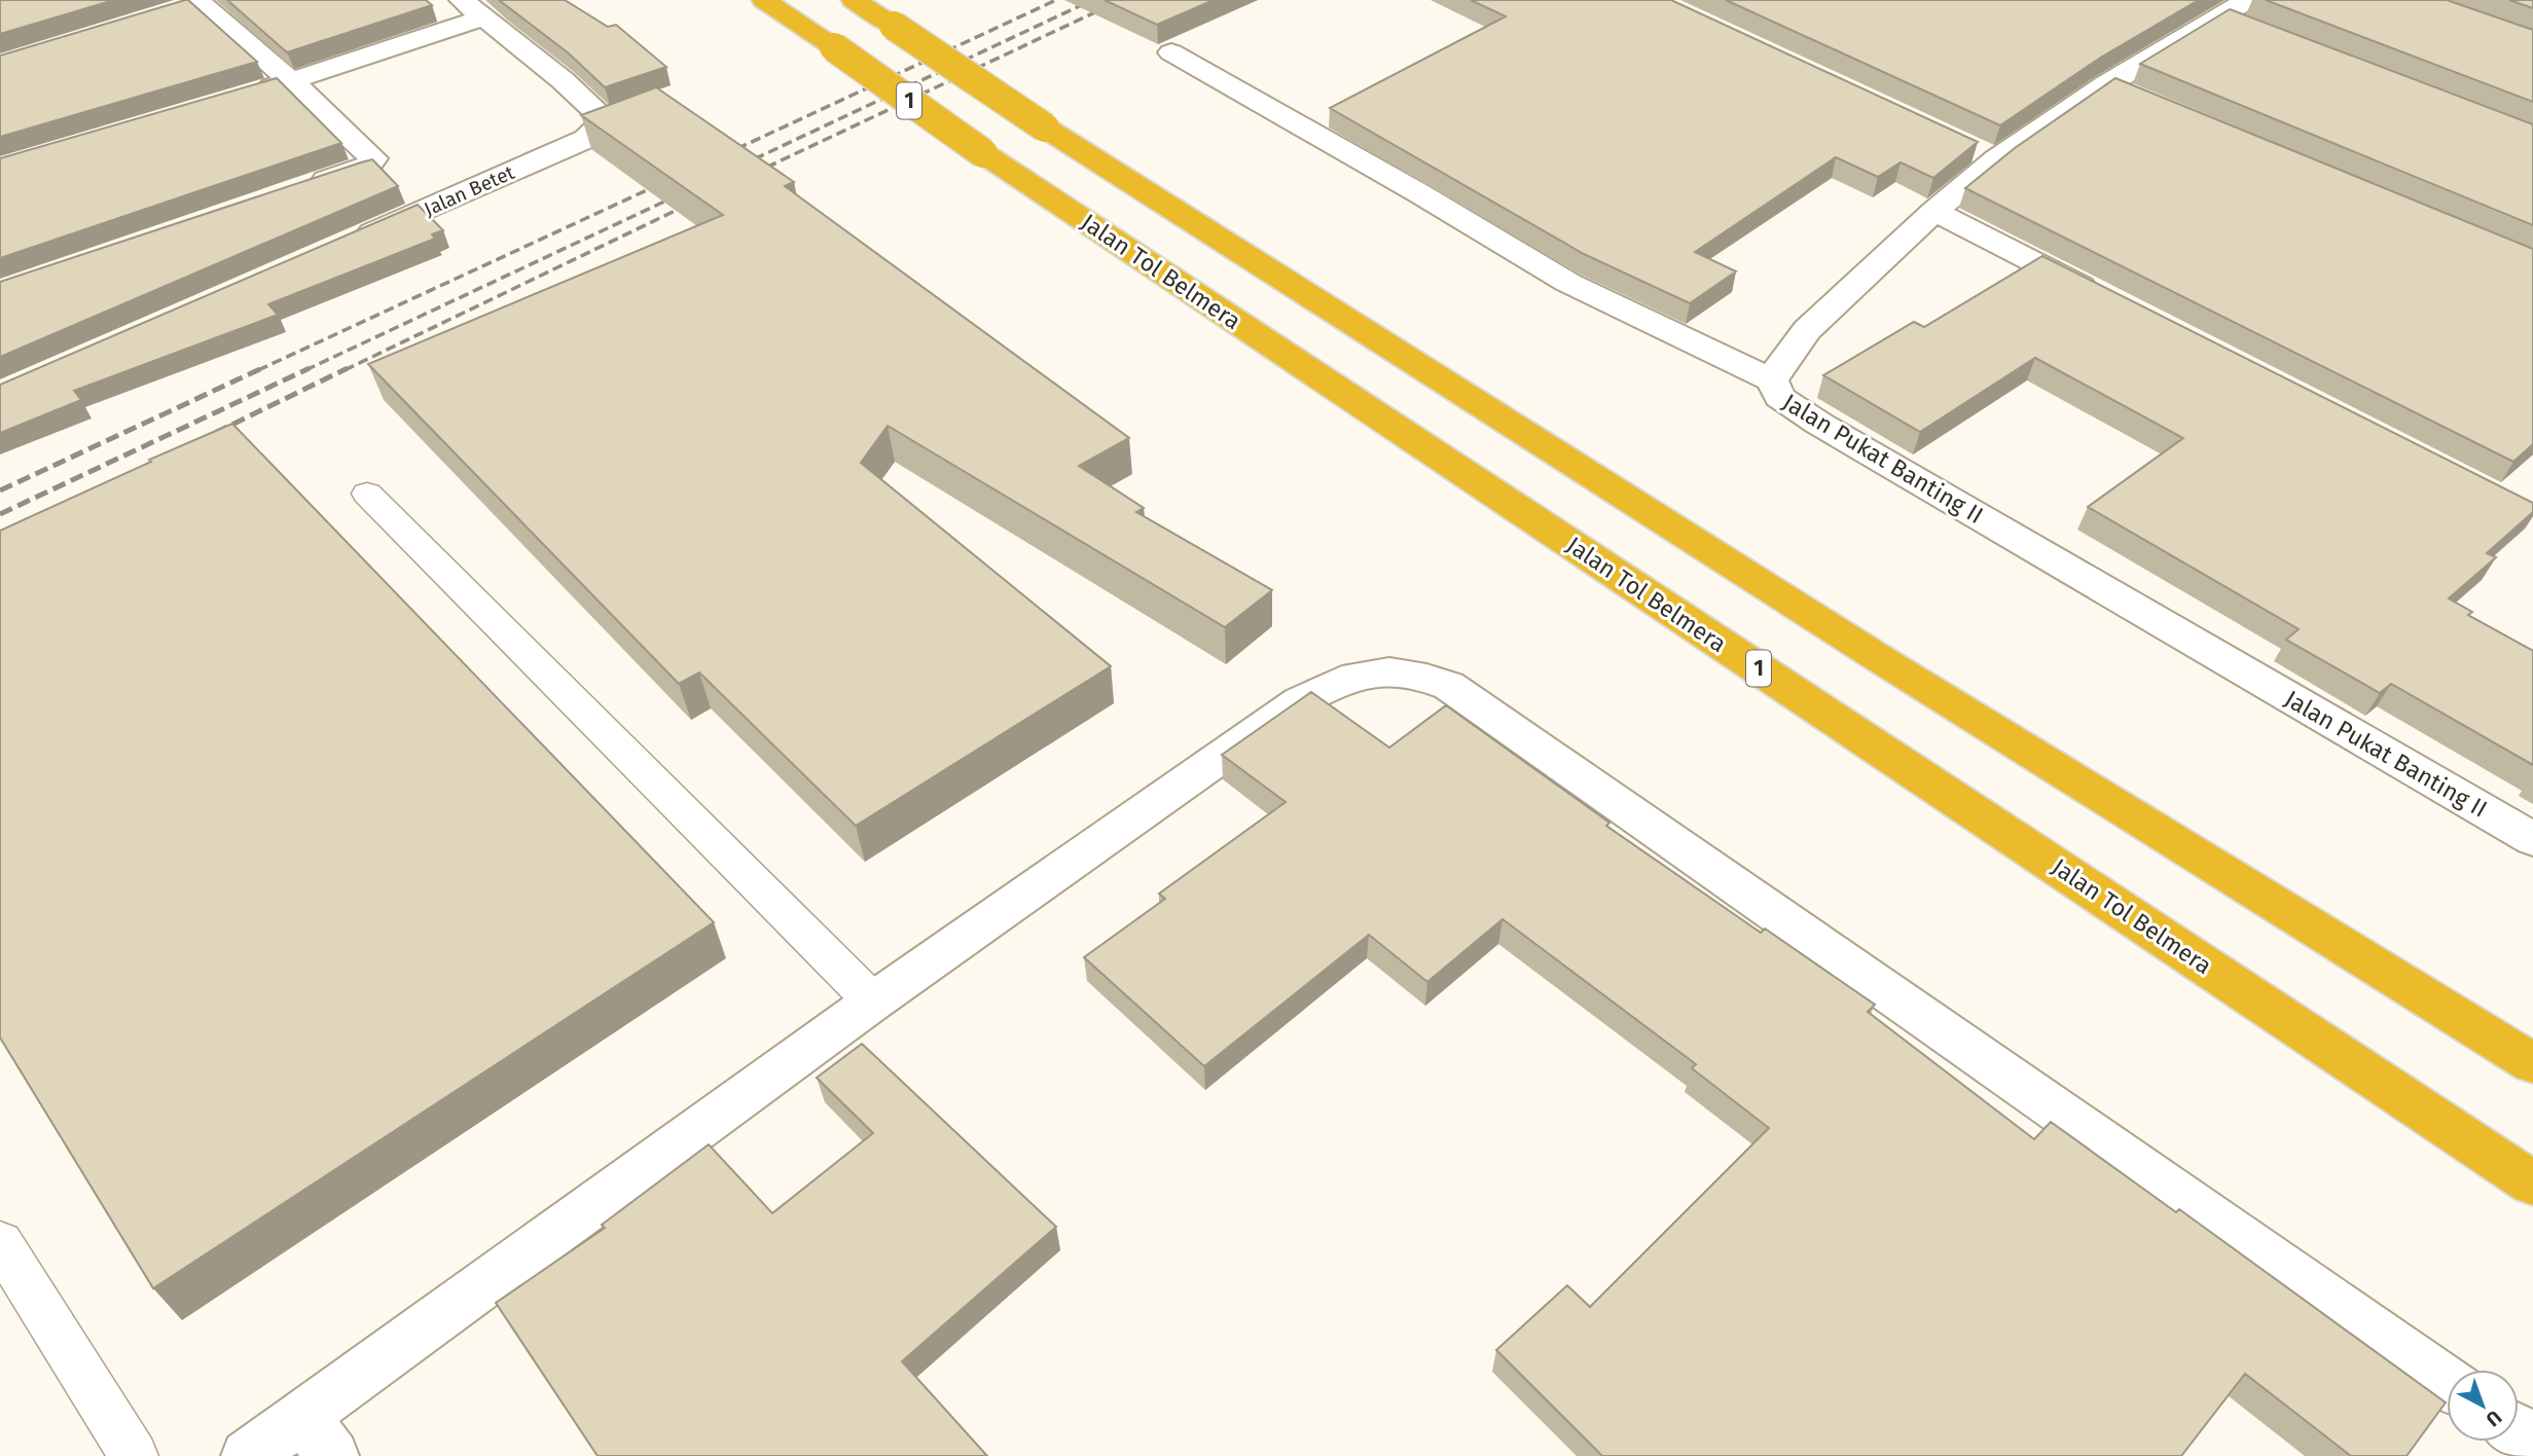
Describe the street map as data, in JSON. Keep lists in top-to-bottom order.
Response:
{
  "streets": {
    "highway": ["1", "Jalan Tol Belmera"],
    "street": ["Jalan Betet", "Jalan Pukat Banting II"]
  },
  "north": "bottom right"
}
